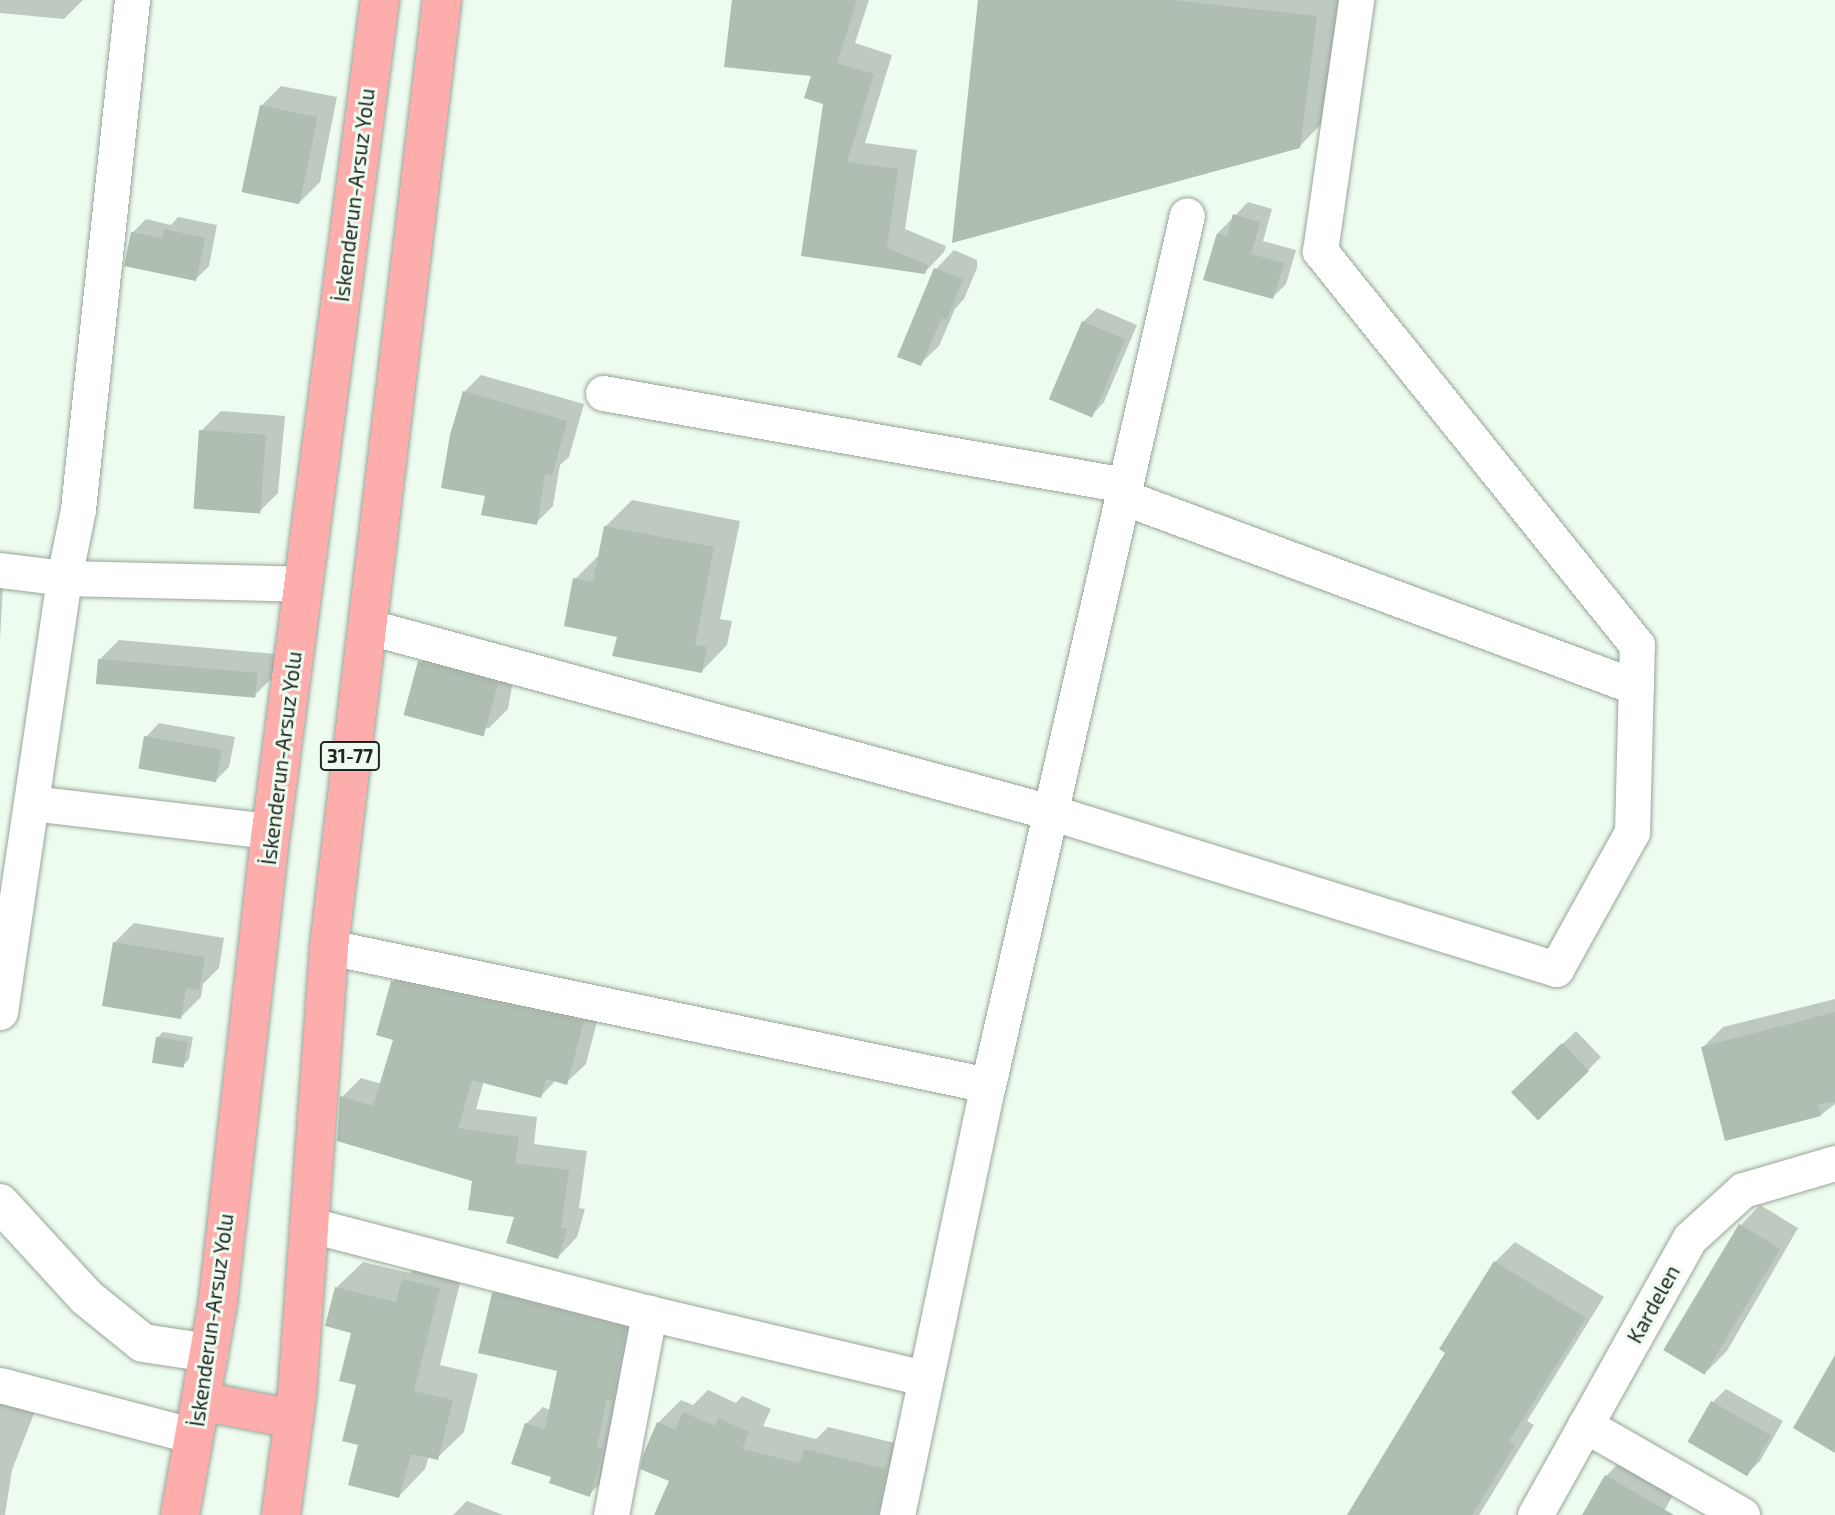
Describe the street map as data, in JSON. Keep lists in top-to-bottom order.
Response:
{
  "streets": {
    "main road": ["İskenderun-Arsuz Yolu", "31-77"],
    "street": ["Kardelen"]
  }
}
